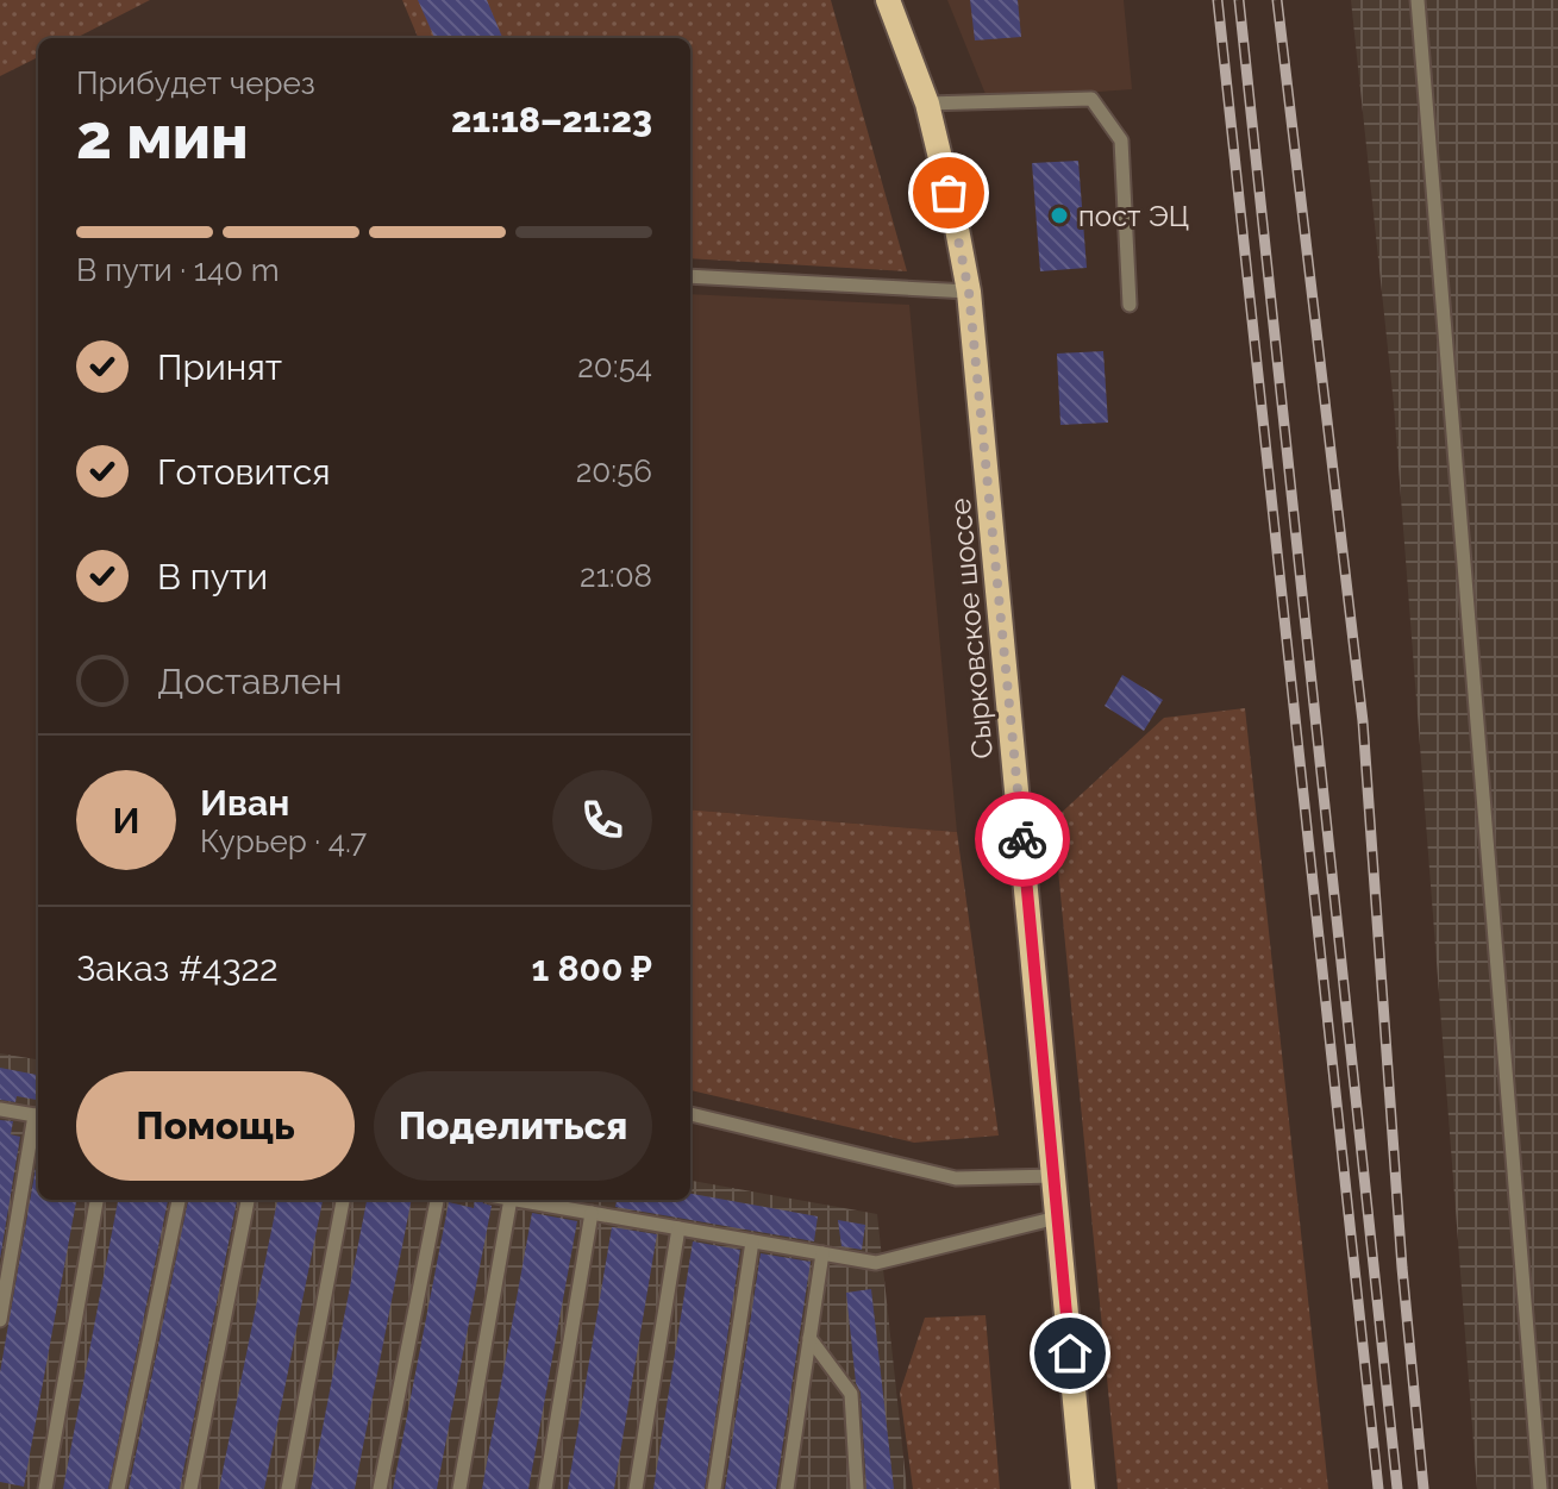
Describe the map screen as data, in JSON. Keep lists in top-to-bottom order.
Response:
{
  "streets": {
    "main road": ["Сырковское шоссе"]
  },
  "places": ["пост ЭЦ"],
  "page": {
    "heading": ["2 мин", "Прибудет через", "21:18–21:23"],
    "panel": [
      "Иван",
      "Курьер · 4.7",
      "Заказ #4322",
      "1 800 ₽"
    ],
    "bar": "В пути · 140 m",
    "list": [
      ["Принят", "20:54"],
      ["Готовится", "20:56"],
      ["В пути", "21:08"],
      "Доставлен"
    ],
    "round": "И",
    "buttons": ["Помощь", "Поделиться"]
  }
}
